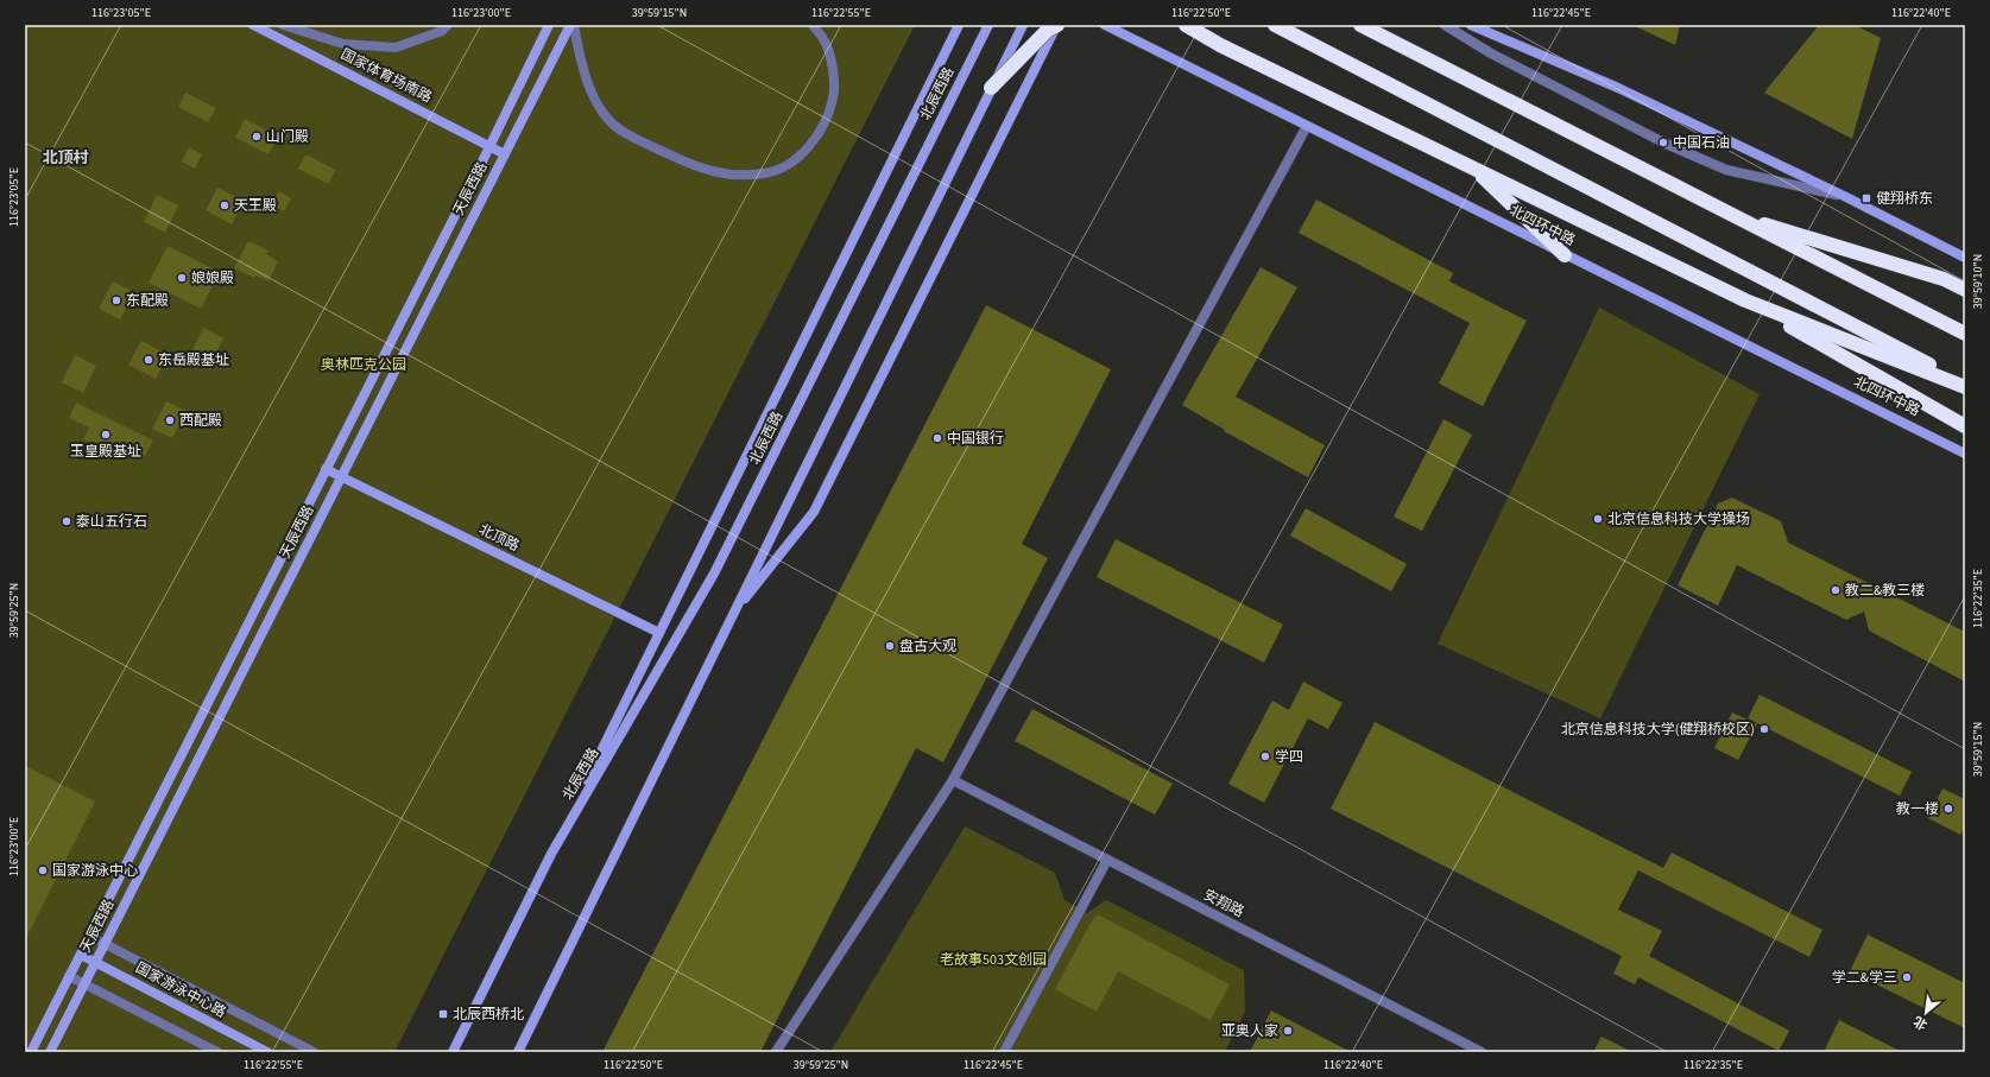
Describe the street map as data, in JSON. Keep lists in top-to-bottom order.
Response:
{
  "streets": {
    "highway": ["北四环中路"],
    "street": [
      "国家体育场南路",
      "北辰西路",
      "天辰西路",
      "北顶路",
      "安翔路",
      "国家游泳中心路"
    ]
  },
  "crossings": [
    ["国家体育场南路", "天辰西路"],
    ["北辰西路", "北顶路"],
    ["天辰西路", "北顶路"],
    ["天辰西路", "国家游泳中心路"]
  ],
  "districts": ["北顶村"],
  "parks": ["奥林匹克公园", "老故事503文创园"],
  "places": {
    "other": [
      "山门殿",
      "中国石油",
      "天王殿",
      "娘娘殿",
      "东配殿",
      "东岳殿基址",
      "西配殿",
      "玉皇殿基址",
      "中国银行",
      "北京信息科技大学操场",
      "泰山五行石",
      "教二&教三楼",
      "盘古大观",
      "北京信息科技大学(健翔桥校区)",
      "学四",
      "教一楼",
      "国家游泳中心",
      "学二&学三",
      "亚奥人家"
    ],
    "transit": ["健翔桥东", "北辰西桥北"]
  },
  "north": "bottom left",
  "coordinates": [
    "116°23'05\"E",
    "116°23'00\"E",
    "39°59'15\"N",
    "116°22'55\"E",
    "116°22'50\"E",
    "116°22'45\"E",
    "116°22'40\"E",
    "39°59'10\"N",
    "116°22'35\"E",
    "39°59'25\"N"
  ]
}
